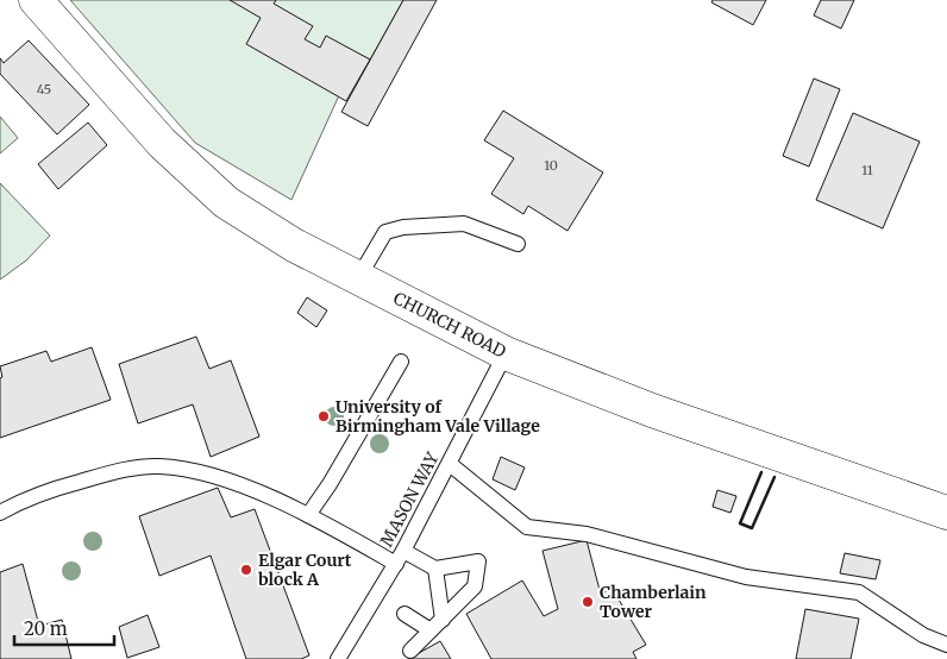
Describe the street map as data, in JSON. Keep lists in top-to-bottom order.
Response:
{
  "streets": {
    "main road": ["CHURCH ROAD"],
    "lane": ["MASON WAY"]
  },
  "crossings": [
    ["CHURCH ROAD", "MASON WAY"]
  ],
  "places": ["University of Birmingham Vale Village", "Elgar Court block A", "Chamberlain Tower"],
  "house_numbers": ["45", "10", "11"],
  "scale_bar": "20 m"
}
